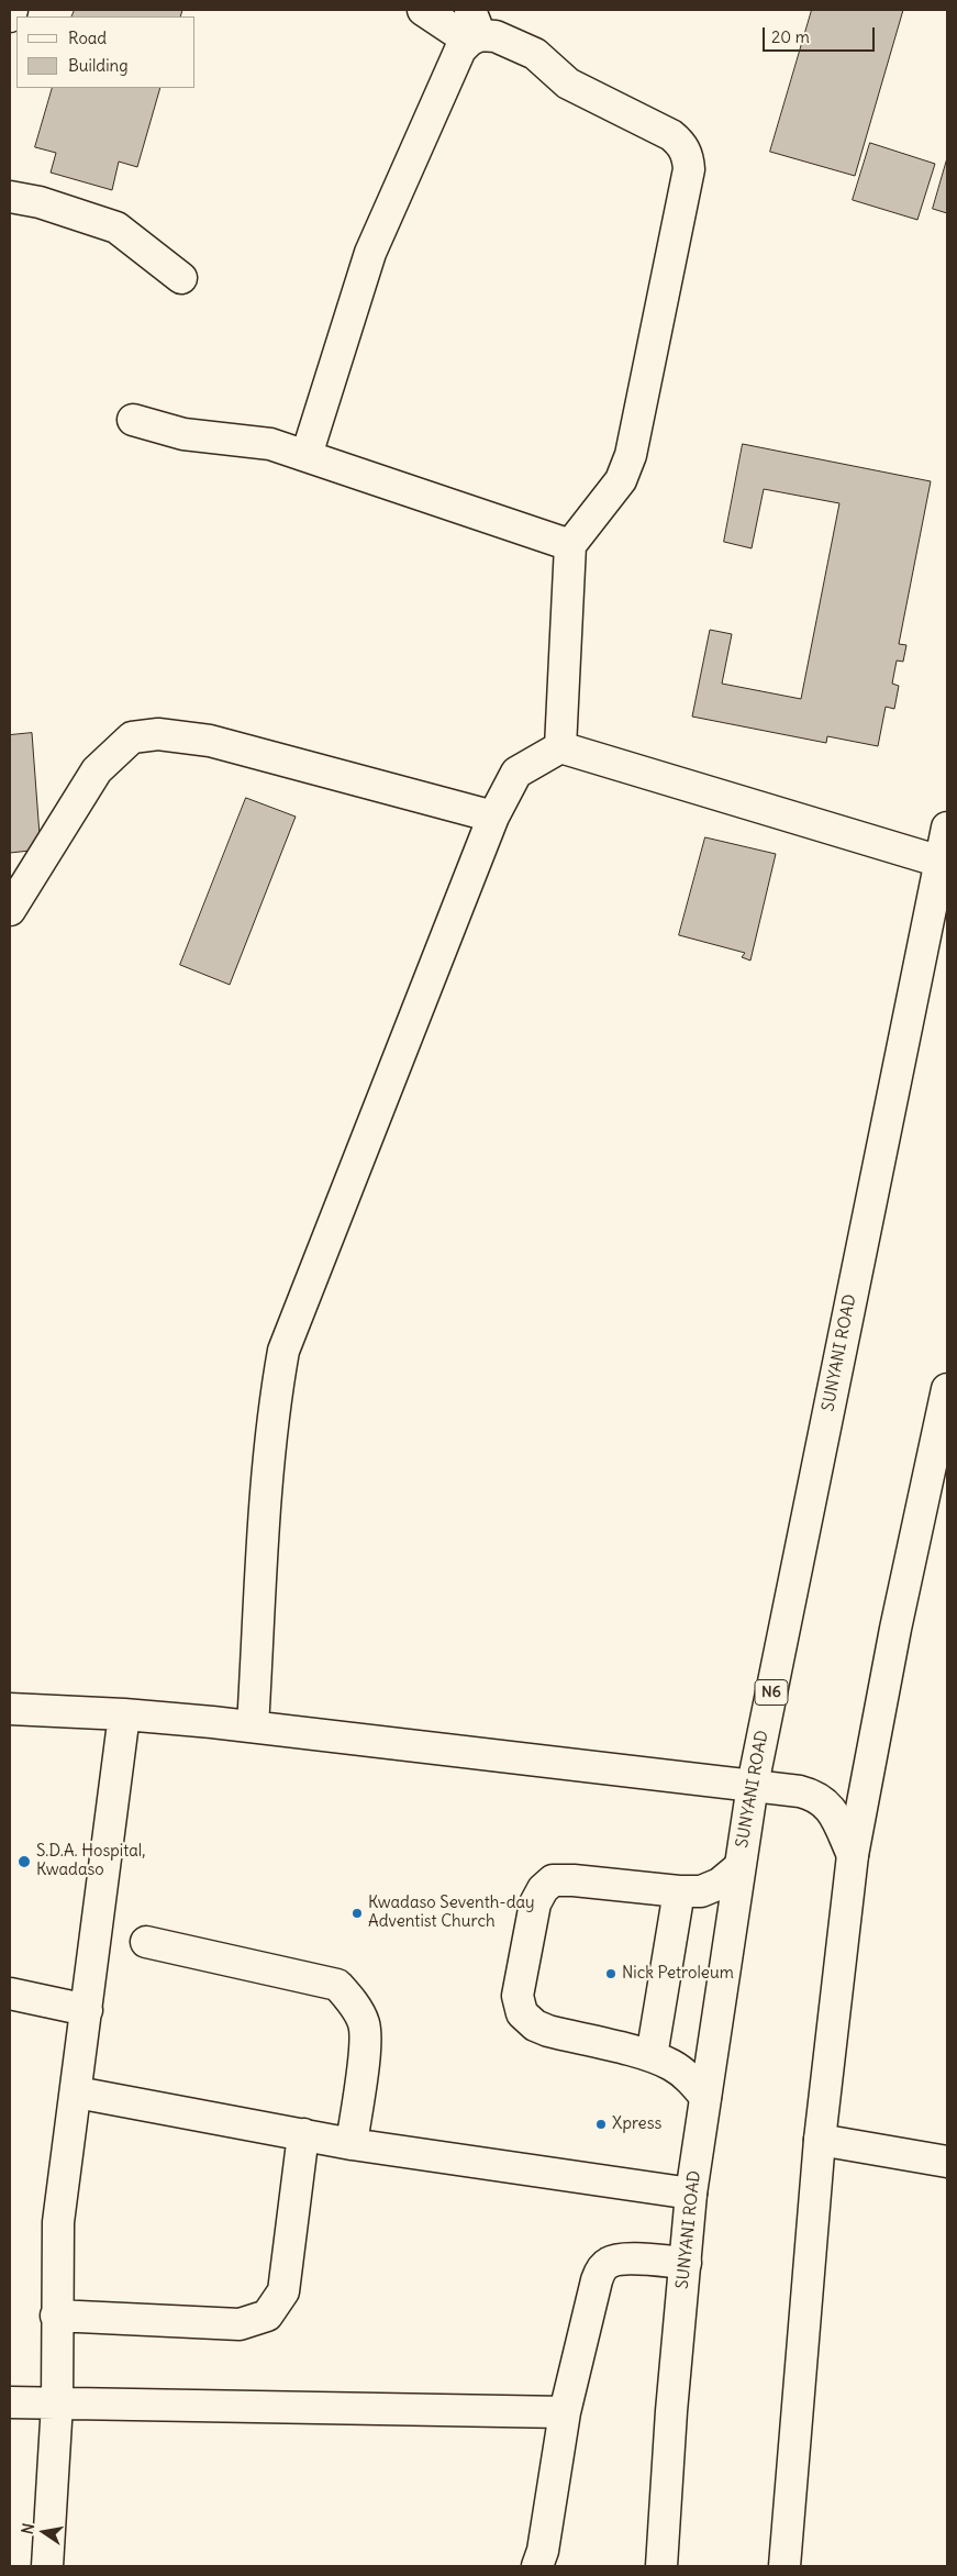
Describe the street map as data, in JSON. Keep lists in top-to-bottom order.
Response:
{
  "streets": {
    "street": ["SUNYANI ROAD", "N6"]
  },
  "places": [
    "S.D.A. Hospital, Kwadaso",
    "Kwadaso Seventh-day Adventist Church",
    "Nick Petroleum",
    "Xpress"
  ],
  "legend": ["Road", "Building"],
  "scale_bar": "20 m",
  "north": "left"
}
